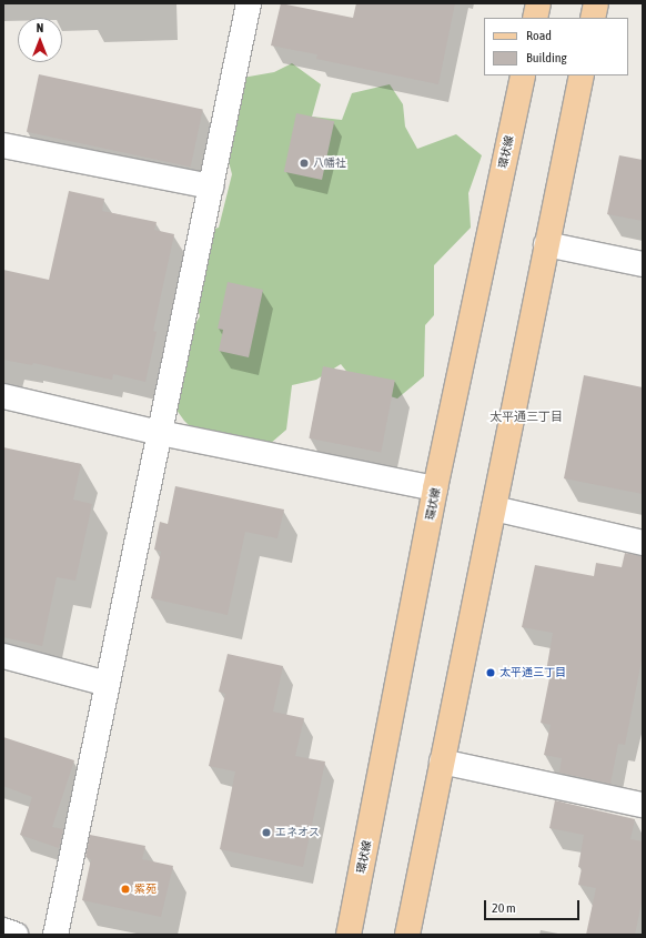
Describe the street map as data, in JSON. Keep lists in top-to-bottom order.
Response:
{
  "streets": {
    "main road": ["環状線"]
  },
  "districts": ["太平通三丁目"],
  "places": [
    "八幡社",
    "太平通三丁目",
    "エネオス",
    "紫苑"
  ],
  "legend": ["Road", "Building"],
  "scale_bar": "20 m",
  "north": "top"
}
